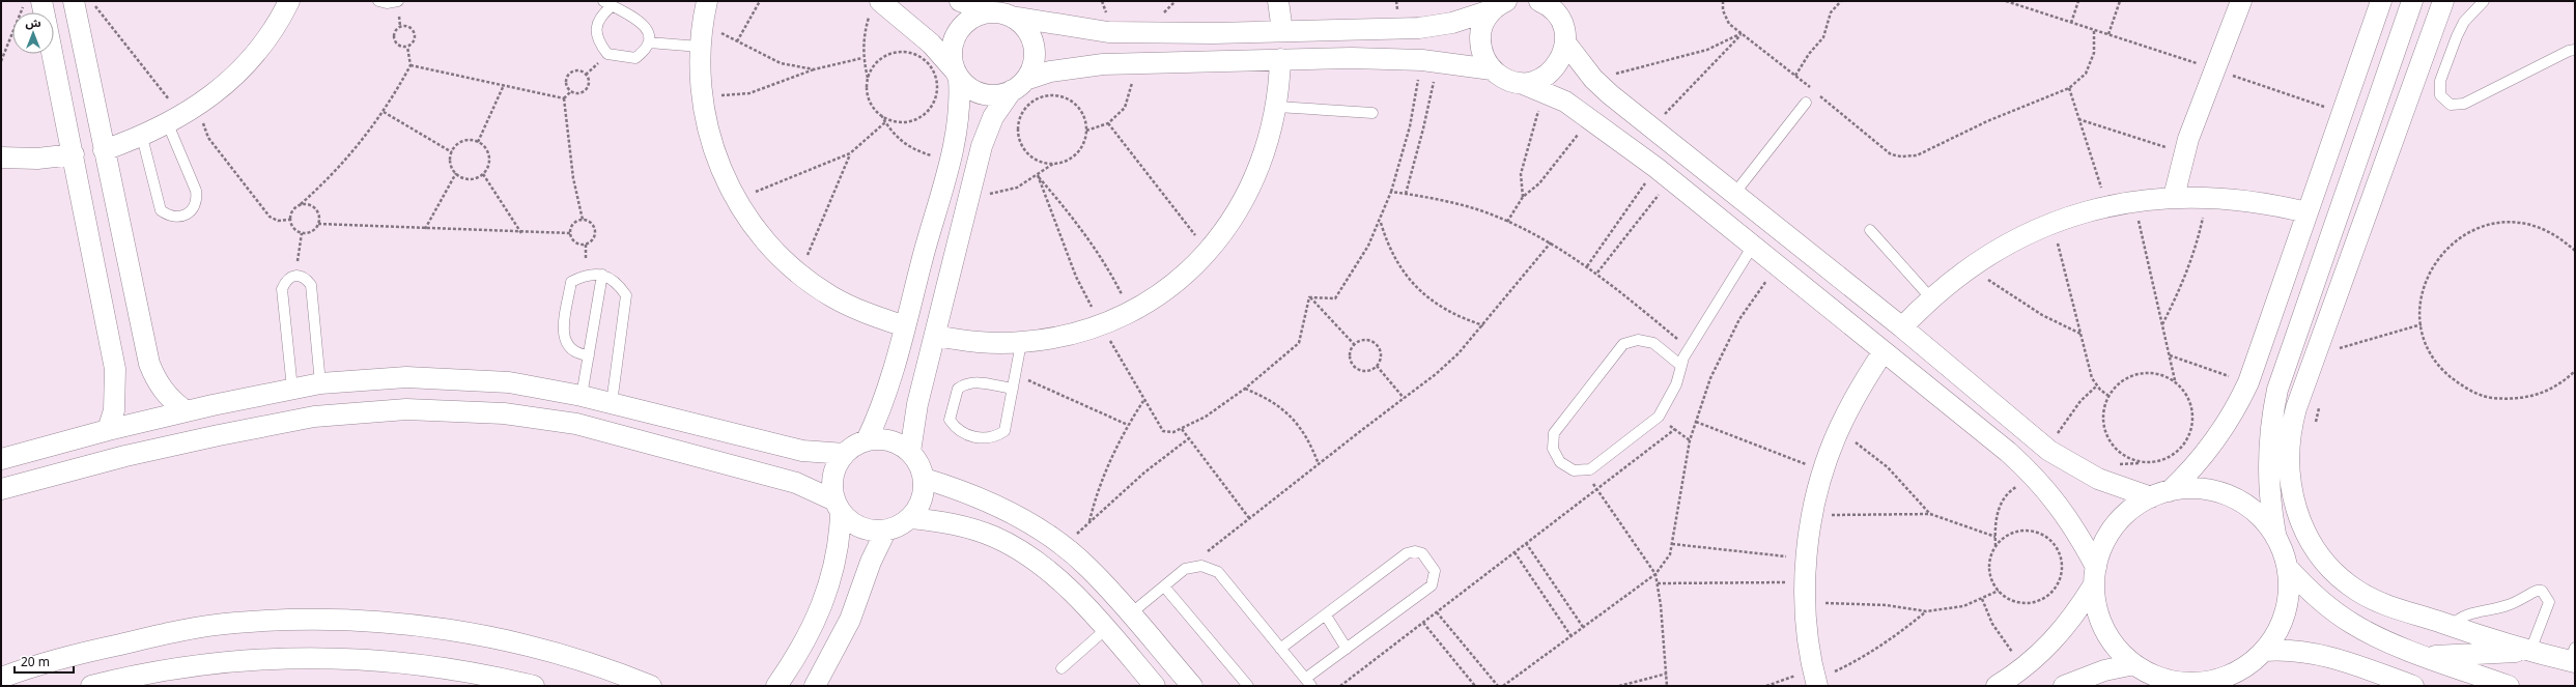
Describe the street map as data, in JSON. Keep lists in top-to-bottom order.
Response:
{
  "scale_bar": "20 m",
  "north": "top"
}
